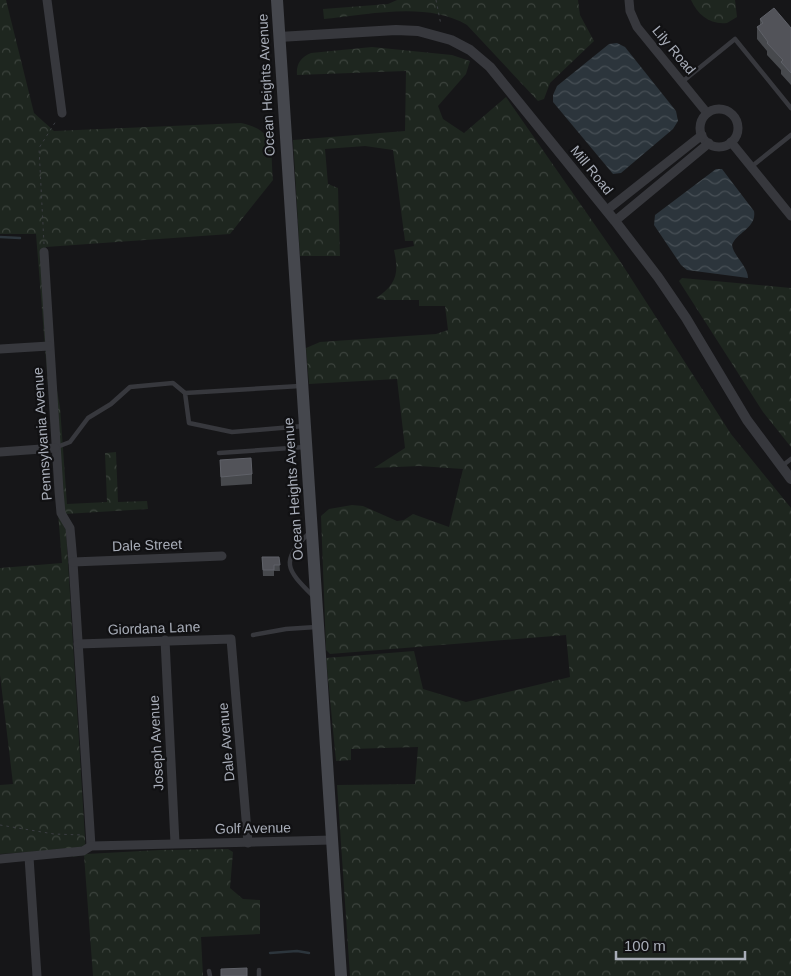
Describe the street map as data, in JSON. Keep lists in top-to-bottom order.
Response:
{
  "streets": {
    "main road": ["Ocean Heights Avenue"],
    "street": [
      "Lily Road",
      "Mill Road",
      "Pennsylvania Avenue",
      "Dale Street",
      "Giordana Lane",
      "Dale Avenue",
      "Joseph Avenue",
      "Golf Avenue"
    ]
  },
  "crossings": [
    ["Ocean Heights Avenue", "Mill Road"],
    ["Ocean Heights Avenue", "Golf Avenue"],
    ["Pennsylvania Avenue", "Dale Street"],
    ["Pennsylvania Avenue", "Giordana Lane"],
    ["Giordana Lane", "Dale Avenue"],
    ["Giordana Lane", "Joseph Avenue"],
    ["Dale Avenue", "Golf Avenue"],
    ["Joseph Avenue", "Golf Avenue"]
  ],
  "scale_bar": "100 m"
}
